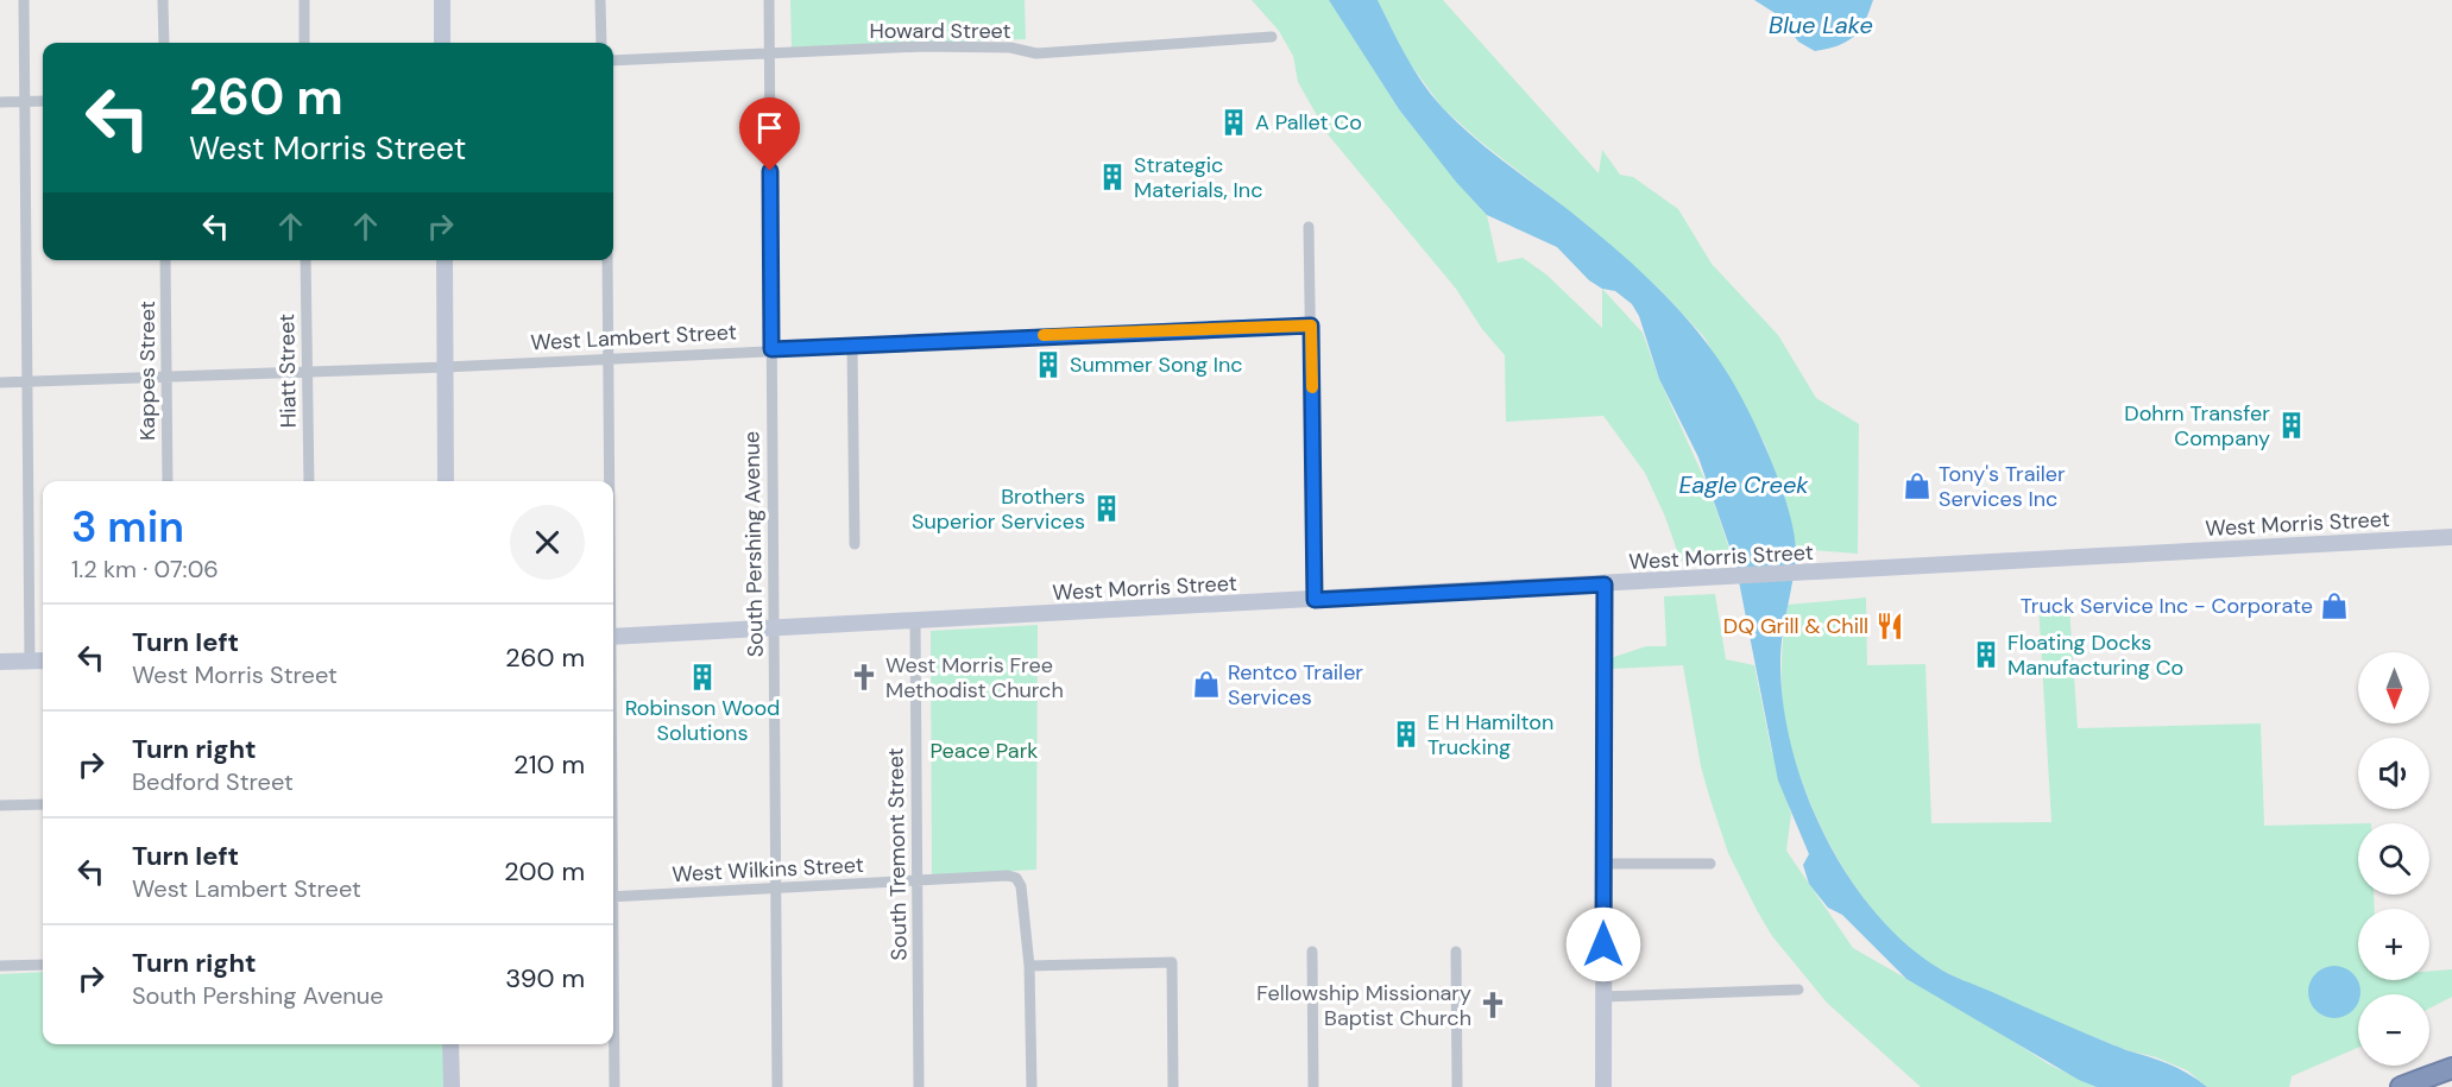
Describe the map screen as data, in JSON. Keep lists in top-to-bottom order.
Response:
{
  "streets": {
    "main road": ["West Morris Street"],
    "street": [
      "Howard Street",
      "West Lambert Street",
      "Kappes Street",
      "Hiatt Street",
      "South Pershing Avenue",
      "South Tremont Street",
      "West Wilkins Street"
    ]
  },
  "crossings": [
    ["Howard Street", "South Pershing Avenue"],
    ["West Lambert Street", "Kappes Street"],
    ["West Lambert Street", "Hiatt Street"],
    ["West Lambert Street", "South Pershing Avenue"],
    ["West Morris Street", "South Pershing Avenue"],
    ["West Morris Street", "South Tremont Street"],
    ["South Pershing Avenue", "West Wilkins Street"],
    ["South Tremont Street", "West Wilkins Street"]
  ],
  "water": ["Blue Lake", "Eagle Creek"],
  "parks": ["Peace Park"],
  "places": {
    "building": [
      "A Pallet Co",
      "Strategic Materials, Inc",
      "Summer Song Inc",
      "Dohrn Transfer Company",
      "Brothers Superior Services",
      "Floating Docks Manufacturing Co",
      "Robinson Wood Solutions",
      "E H Hamilton Trucking"
    ],
    "shop": ["Tony's Trailer Services Inc", "Truck Service Inc - Corporate", "Rentco Trailer Services"],
    "restaurant": ["DQ Grill & Chill"],
    "church": ["West Morris Free Methodist Church", "Fellowship Missionary Baptist Church"]
  },
  "north": "bottom",
  "page": {
    "turn": ["260 m", "West Morris Street"],
    "heading": ["3 min", "1.2 km · 07:06"],
    "list": [
      {
        "name": "Turn left",
        "note": "West Morris Street",
        "value": "260 m"
      },
      {
        "name": "Turn right",
        "note": "Bedford Street",
        "value": "210 m"
      },
      {
        "name": "Turn left",
        "note": "West Lambert Street",
        "value": "200 m"
      },
      {
        "name": "Turn right",
        "note": "South Pershing Avenue",
        "value": "390 m"
      }
    ],
    "map_buttons": ["+", "−"]
  }
}
